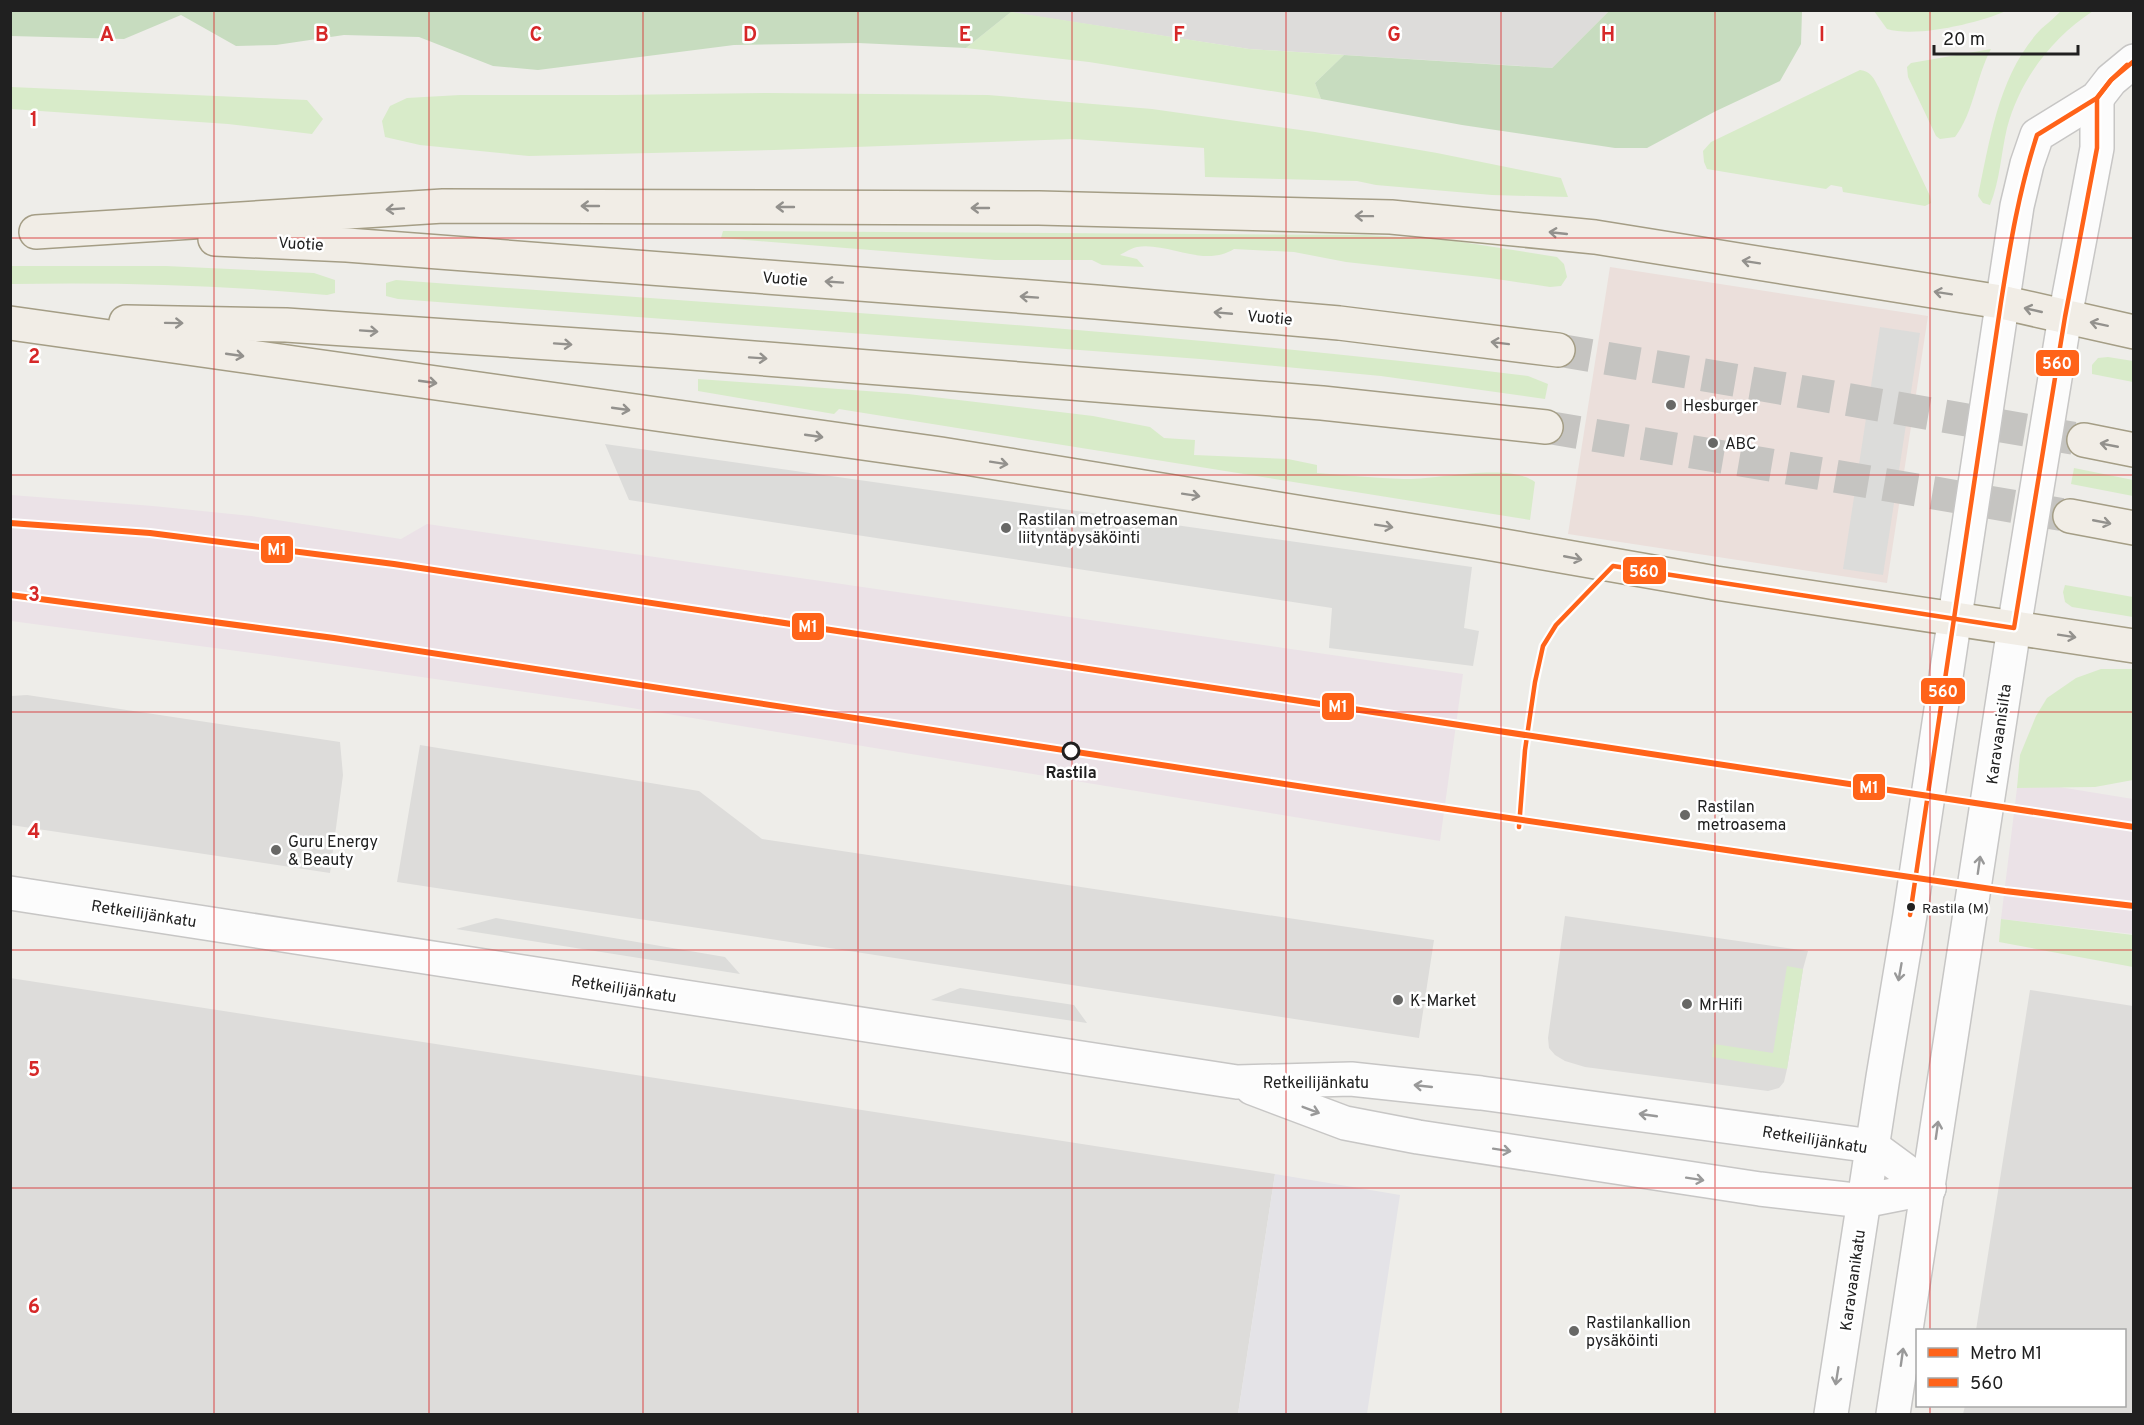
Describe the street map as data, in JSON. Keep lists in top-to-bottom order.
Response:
{
  "streets": {
    "main road": ["Vuotie"],
    "street": ["Karavaanisilta", "Retkeilijänkatu", "Karavaanikatu"]
  },
  "crossings": [
    ["Karavaanisilta", "Retkeilijänkatu"],
    ["Retkeilijänkatu", "Karavaanikatu"]
  ],
  "places": [
    "Hesburger",
    "ABC",
    "Rastilan metroaseman liityntäpysäköinti",
    "Rastila",
    "Rastilan metroasema",
    "Guru Energy & Beauty",
    "Rastila (M)",
    "K-Market",
    "MrHifi",
    "Rastilankallion pysäköinti"
  ],
  "lines": ["transit line 560", "metro line M1"],
  "legend": ["Metro M1", "560"],
  "scale_bar": "20 m",
  "grid": {
    "columns": [
      "A",
      "B",
      "C",
      "D",
      "E",
      "F",
      "G",
      "H",
      "I"
    ],
    "rows": [
      "1",
      "2",
      "3",
      "4",
      "5",
      "6"
    ]
  }
}
